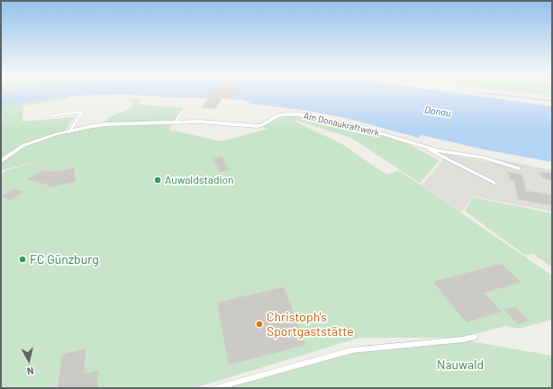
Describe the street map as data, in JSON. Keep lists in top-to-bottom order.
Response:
{
  "streets": {
    "street": ["Am Donaukraftwerk"]
  },
  "water": ["Donau"],
  "parks": ["Nauwald"],
  "places": ["Auwaldstadion", "FC Günzburg", "Christoph's Sportgaststätte"],
  "north": "bottom"
}
